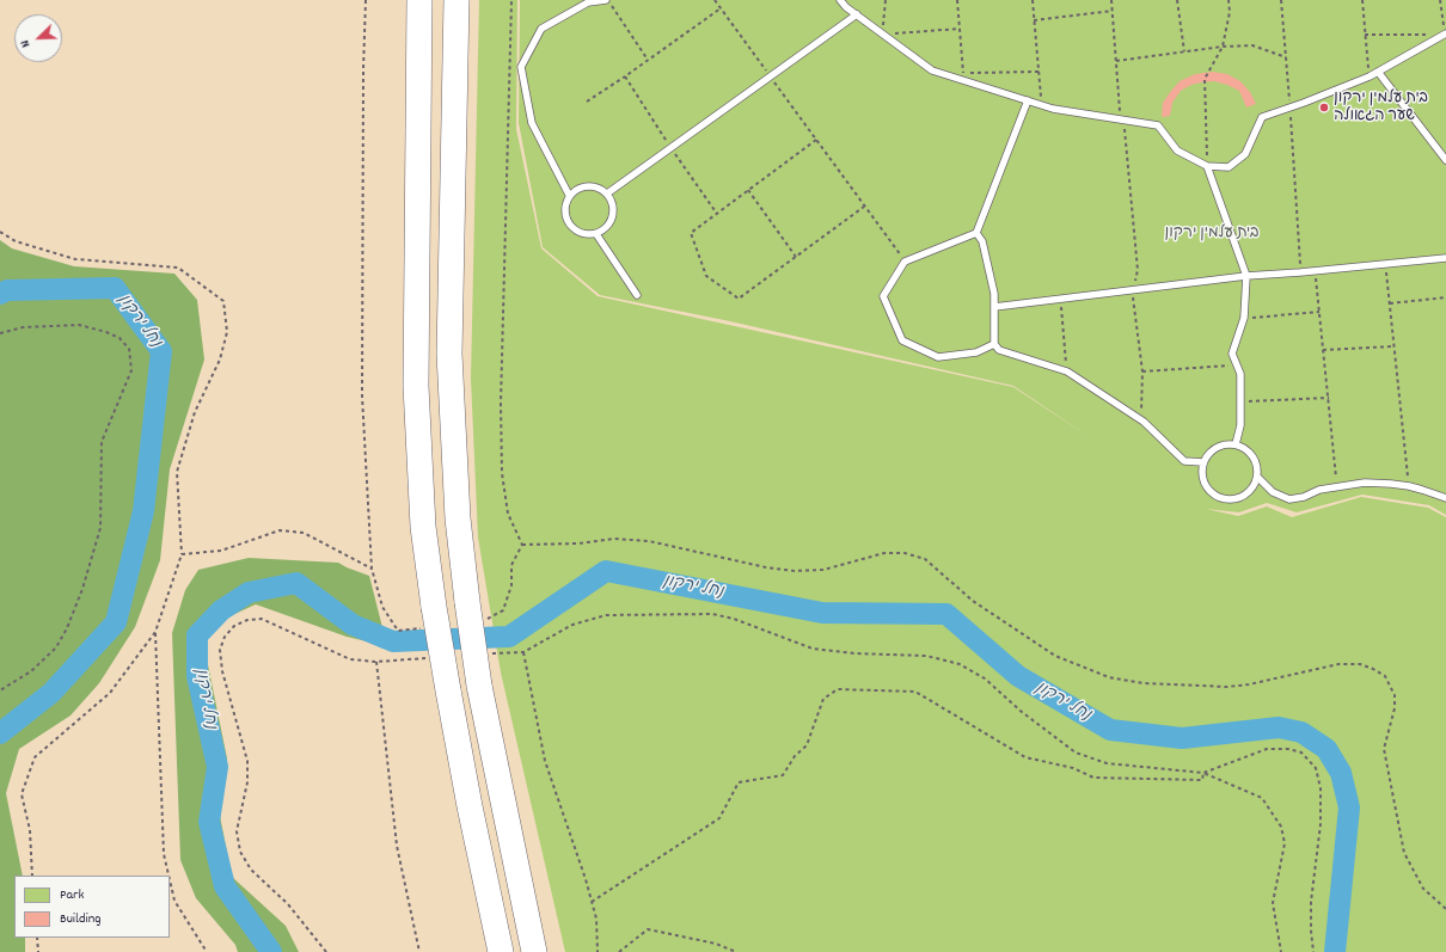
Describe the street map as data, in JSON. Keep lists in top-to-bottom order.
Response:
{
  "water": ["נחל ירקון"],
  "parks": ["בית עלמין ירקון"],
  "places": ["בית עלמין ירקון שער הגאולה"],
  "legend": ["Park", "Building"],
  "north": "bottom left"
}
